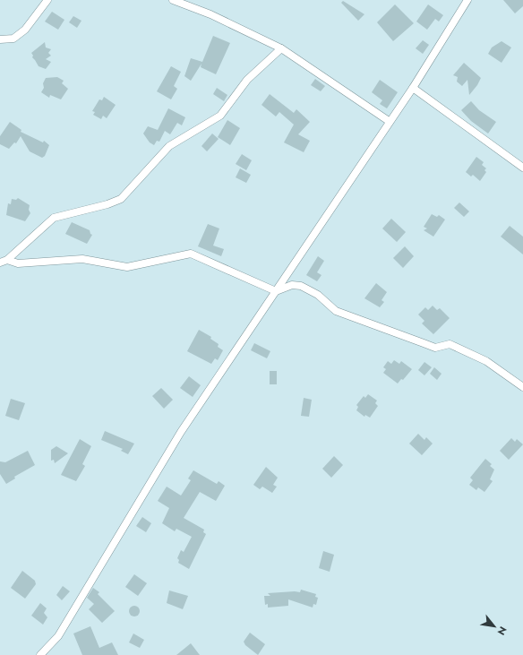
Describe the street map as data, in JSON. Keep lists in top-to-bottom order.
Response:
{
  "north": "bottom right"
}
